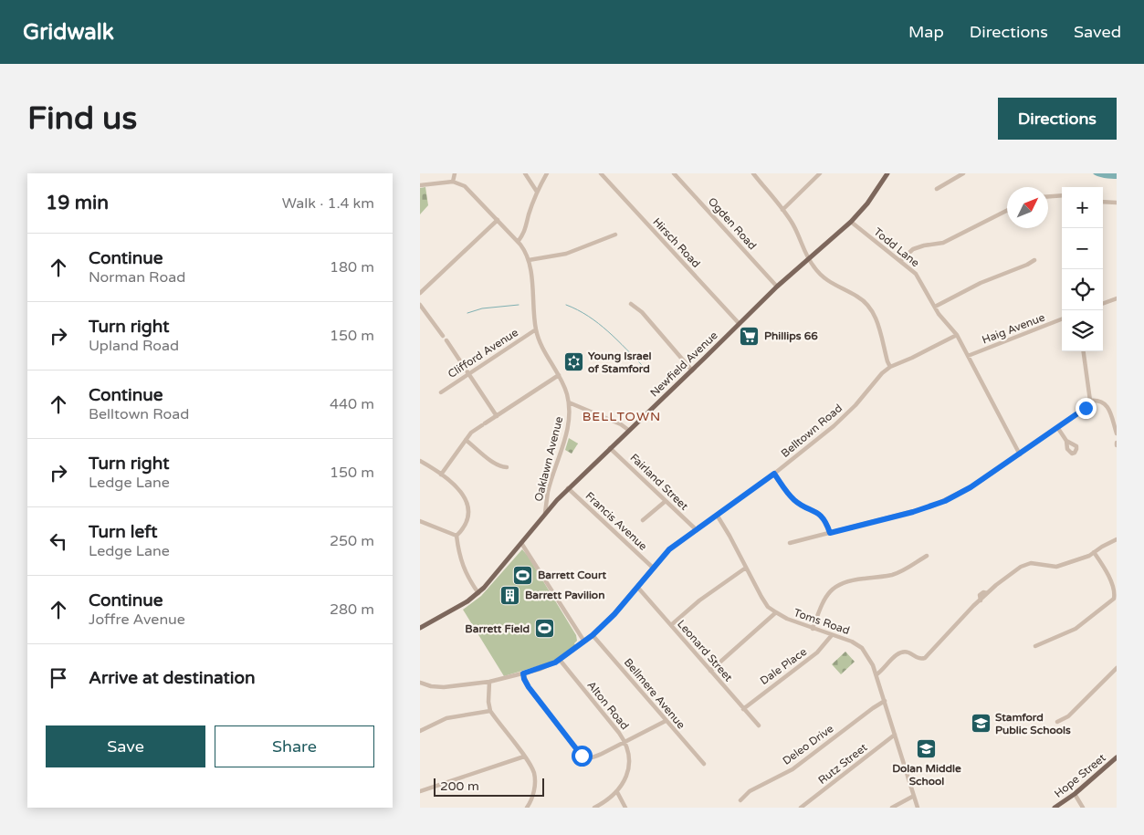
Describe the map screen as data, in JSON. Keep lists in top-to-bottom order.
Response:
{
  "streets": {
    "main road": ["Newfield Avenue", "Hope Street"],
    "street": [
      "Ogden Road",
      "Hirsch Road",
      "Todd Lane",
      "Haig Avenue",
      "Clifford Avenue",
      "Belltown Road",
      "Oaklawn Avenue",
      "Fairland Street",
      "Francis Avenue",
      "Toms Road",
      "Leonard Street",
      "Dale Place",
      "Bellmere Avenue",
      "Alton Road",
      "Deleo Drive",
      "Rutz Street"
    ]
  },
  "crossings": [
    ["Ogden Road", "Newfield Avenue"],
    ["Hirsch Road", "Newfield Avenue"],
    ["Todd Lane", "Haig Avenue"],
    ["Todd Lane", "Newfield Avenue"],
    ["Todd Lane", "Belltown Road"],
    ["Clifford Avenue", "Oaklawn Avenue"],
    ["Newfield Avenue", "Oaklawn Avenue"],
    ["Newfield Avenue", "Fairland Street"],
    ["Newfield Avenue", "Francis Avenue"],
    ["Belltown Road", "Fairland Street"],
    ["Belltown Road", "Francis Avenue"],
    ["Belltown Road", "Toms Road"],
    ["Belltown Road", "Leonard Street"],
    ["Belltown Road", "Bellmere Avenue"],
    ["Belltown Road", "Alton Road"],
    ["Toms Road", "Dale Place"],
    ["Toms Road", "Deleo Drive"],
    ["Toms Road", "Rutz Street"],
    ["Leonard Street", "Dale Place"]
  ],
  "districts": ["BELLTOWN"],
  "places": {
    "supermarket": ["Phillips 66"],
    "synagogue": ["Young Israel of Stamford"],
    "sports": ["Barrett Court", "Barrett Field"],
    "building": ["Barrett Pavilion"],
    "school or university": ["Stamford Public Schools", "Dolan Middle School"]
  },
  "scale_bar": "200 m",
  "north": "top right",
  "page": {
    "header": "Gridwalk",
    "nav": ["Map", "Directions", "Saved"],
    "buttons": [
      "Directions",
      ["Save", "Share"]
    ],
    "title": "Find us",
    "heading": ["19 min", "Walk · 1.4 km"],
    "map_buttons": ["+", "−"],
    "list": [
      ["Continue", "Norman Road", "180 m"],
      ["Turn right", "Upland Road", "150 m"],
      ["Continue", "Belltown Road", "440 m"],
      ["Turn right", "Ledge Lane", "150 m"],
      ["Turn left", "Ledge Lane", "250 m"],
      ["Continue", "Joffre Avenue", "280 m"],
      "Arrive at destination"
    ],
    "scale": "200 m"
  }
}
